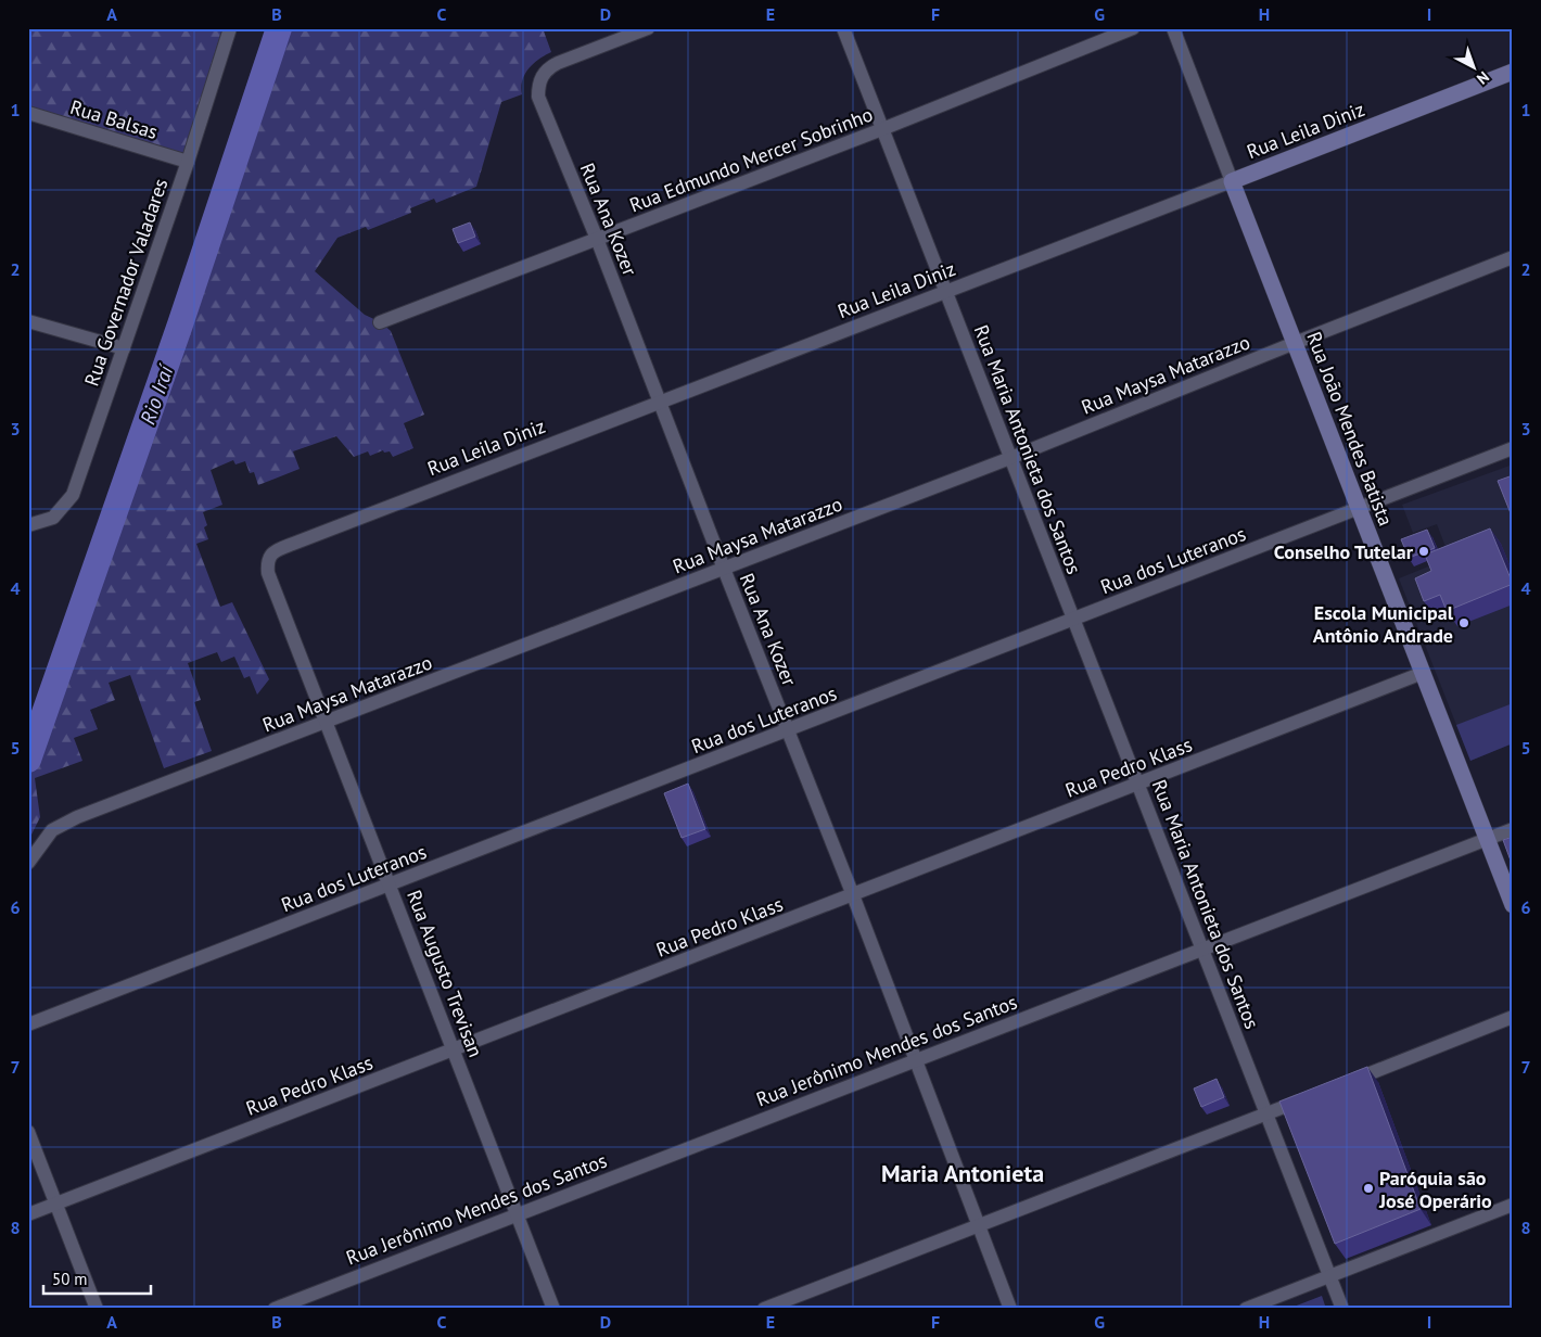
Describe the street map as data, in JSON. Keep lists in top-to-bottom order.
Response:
{
  "streets": {
    "street": [
      "Rua Balsas",
      "Rua Leila Diniz",
      "Rua Edmundo Mercer Sobrinho",
      "Rua Ana Kozer",
      "Rua Governador Valadares",
      "Rua Maysa Matarazzo",
      "Rua João Mendes Batista",
      "Rua Maria Antonieta dos Santos",
      "Rua dos Luteranos",
      "Rua Pedro Klass",
      "Rua Augusto Trevisan",
      "Rua Jerônimo Mendes dos Santos"
    ]
  },
  "crossings": [
    ["Rua Balsas", "Rua Governador Valadares"],
    ["Rua Leila Diniz", "Rua Ana Kozer"],
    ["Rua Leila Diniz", "Rua João Mendes Batista"],
    ["Rua Leila Diniz", "Rua Maria Antonieta dos Santos"],
    ["Rua Leila Diniz", "Rua Augusto Trevisan"],
    ["Rua Edmundo Mercer Sobrinho", "Rua Ana Kozer"],
    ["Rua Edmundo Mercer Sobrinho", "Rua Maria Antonieta dos Santos"],
    ["Rua Ana Kozer", "Rua Maysa Matarazzo"],
    ["Rua Ana Kozer", "Rua dos Luteranos"],
    ["Rua Ana Kozer", "Rua Pedro Klass"],
    ["Rua Ana Kozer", "Rua Jerônimo Mendes dos Santos"],
    ["Rua Maysa Matarazzo", "Rua João Mendes Batista"],
    ["Rua Maysa Matarazzo", "Rua Maria Antonieta dos Santos"],
    ["Rua Maysa Matarazzo", "Rua Augusto Trevisan"],
    ["Rua João Mendes Batista", "Rua dos Luteranos"],
    ["Rua João Mendes Batista", "Rua Pedro Klass"],
    ["Rua João Mendes Batista", "Rua Jerônimo Mendes dos Santos"],
    ["Rua Maria Antonieta dos Santos", "Rua dos Luteranos"],
    ["Rua Maria Antonieta dos Santos", "Rua Pedro Klass"],
    ["Rua Maria Antonieta dos Santos", "Rua Jerônimo Mendes dos Santos"],
    ["Rua dos Luteranos", "Rua Augusto Trevisan"],
    ["Rua Pedro Klass", "Rua Augusto Trevisan"],
    ["Rua Augusto Trevisan", "Rua Jerônimo Mendes dos Santos"]
  ],
  "districts": ["Maria Antonieta"],
  "water": ["Rio Iraí"],
  "places": ["Conselho Tutelar", "Escola Municipal Antônio Andrade", "Paróquia são José Operário"],
  "scale_bar": "50 m",
  "north": "bottom right",
  "grid": {
    "columns": [
      "A",
      "B",
      "C",
      "D",
      "E",
      "F",
      "G",
      "H",
      "I"
    ],
    "rows": [
      "1",
      "2",
      "3",
      "4",
      "5",
      "6",
      "7",
      "8"
    ]
  }
}
